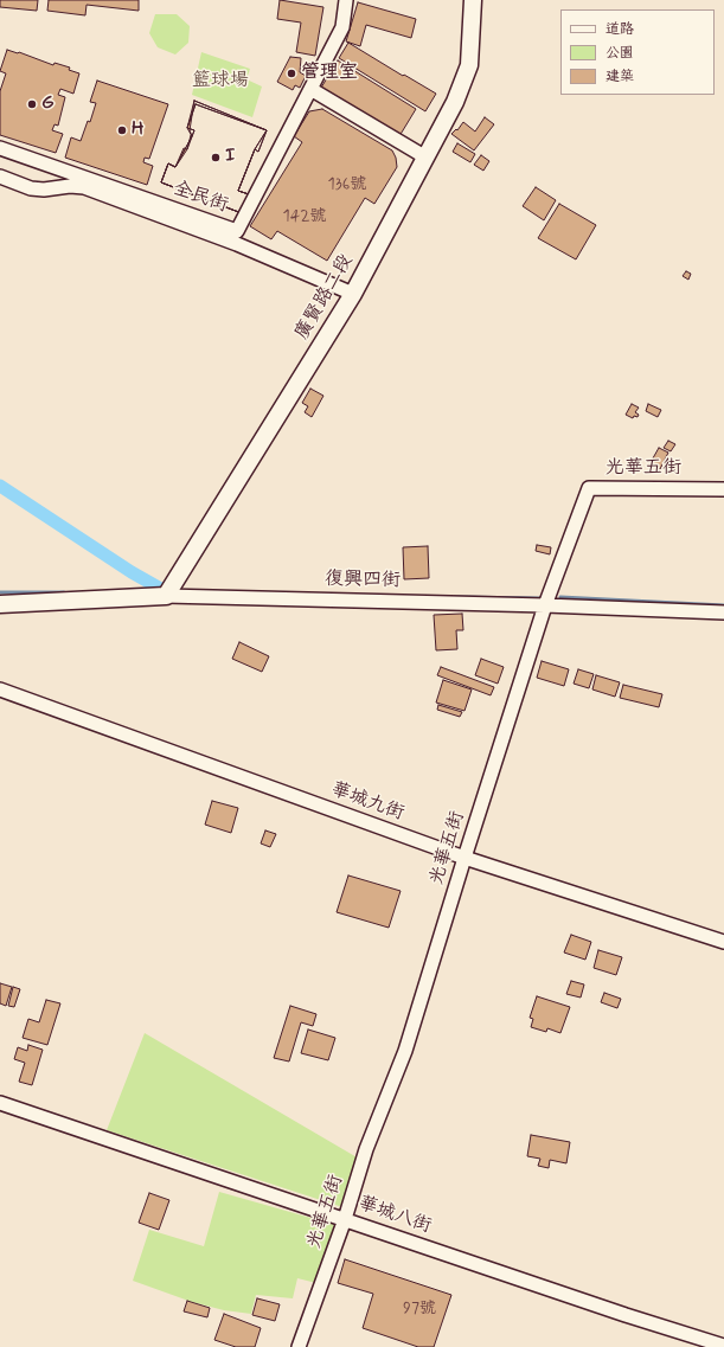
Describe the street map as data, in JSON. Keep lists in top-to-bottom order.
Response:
{
  "streets": {
    "street": [
      "全民街",
      "廣賢路二段",
      "光華五街",
      "復興四街",
      "華城九街",
      "華城八街"
    ]
  },
  "crossings": [
    ["廣賢路二段", "復興四街"],
    ["光華五街", "復興四街"],
    ["光華五街", "華城九街"],
    ["光華五街", "華城八街"]
  ],
  "parks": ["籃球場"],
  "places": [
    "管理室",
    "G",
    "H",
    "I"
  ],
  "house_numbers": ["136號", "142號", "97號"],
  "legend": ["道路", "公園", "建築"]
}
